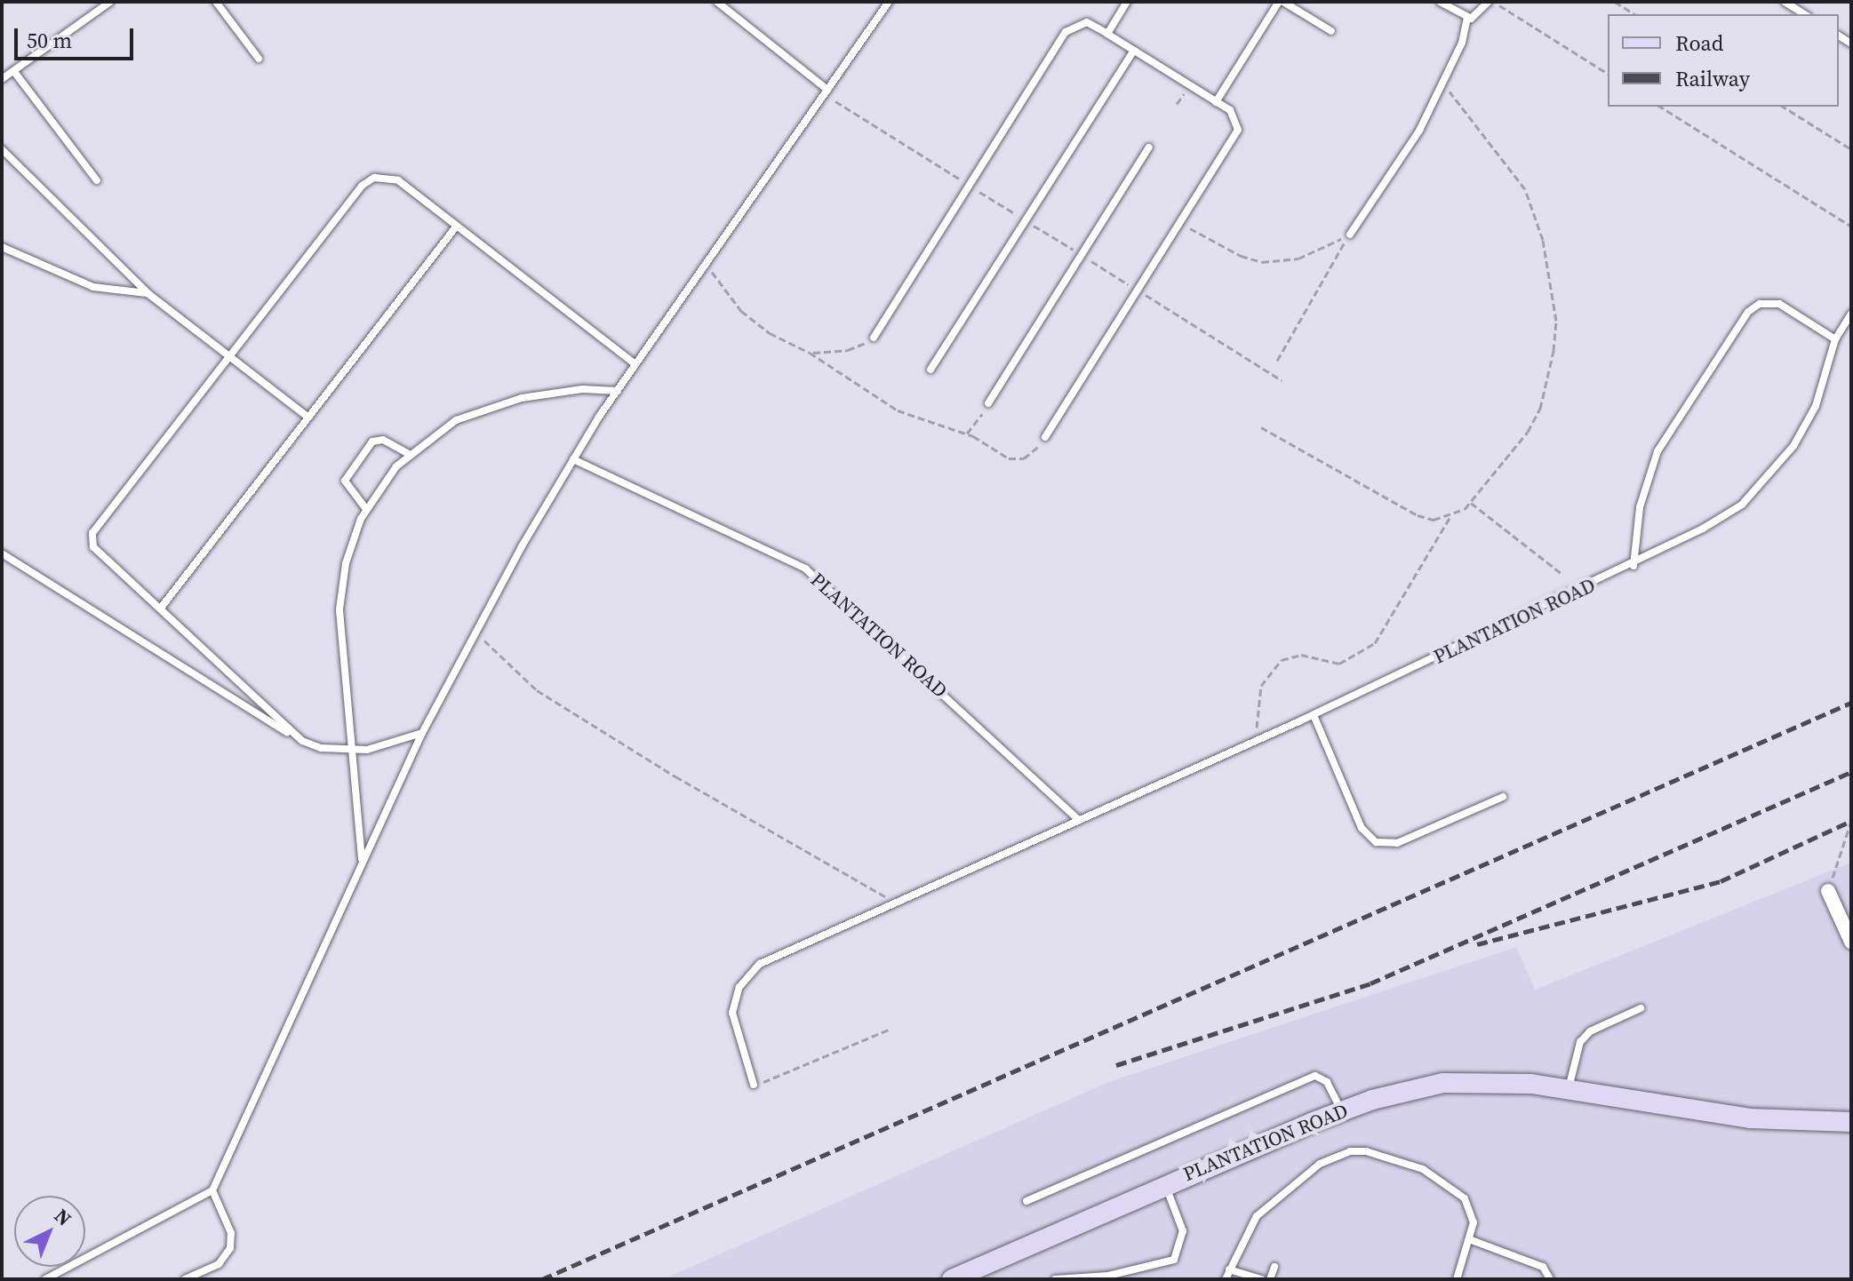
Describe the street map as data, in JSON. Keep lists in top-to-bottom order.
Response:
{
  "streets": {
    "street": ["PLANTATION ROAD"]
  },
  "legend": ["Road", "Railway"],
  "scale_bar": "50 m",
  "north": "top right"
}
